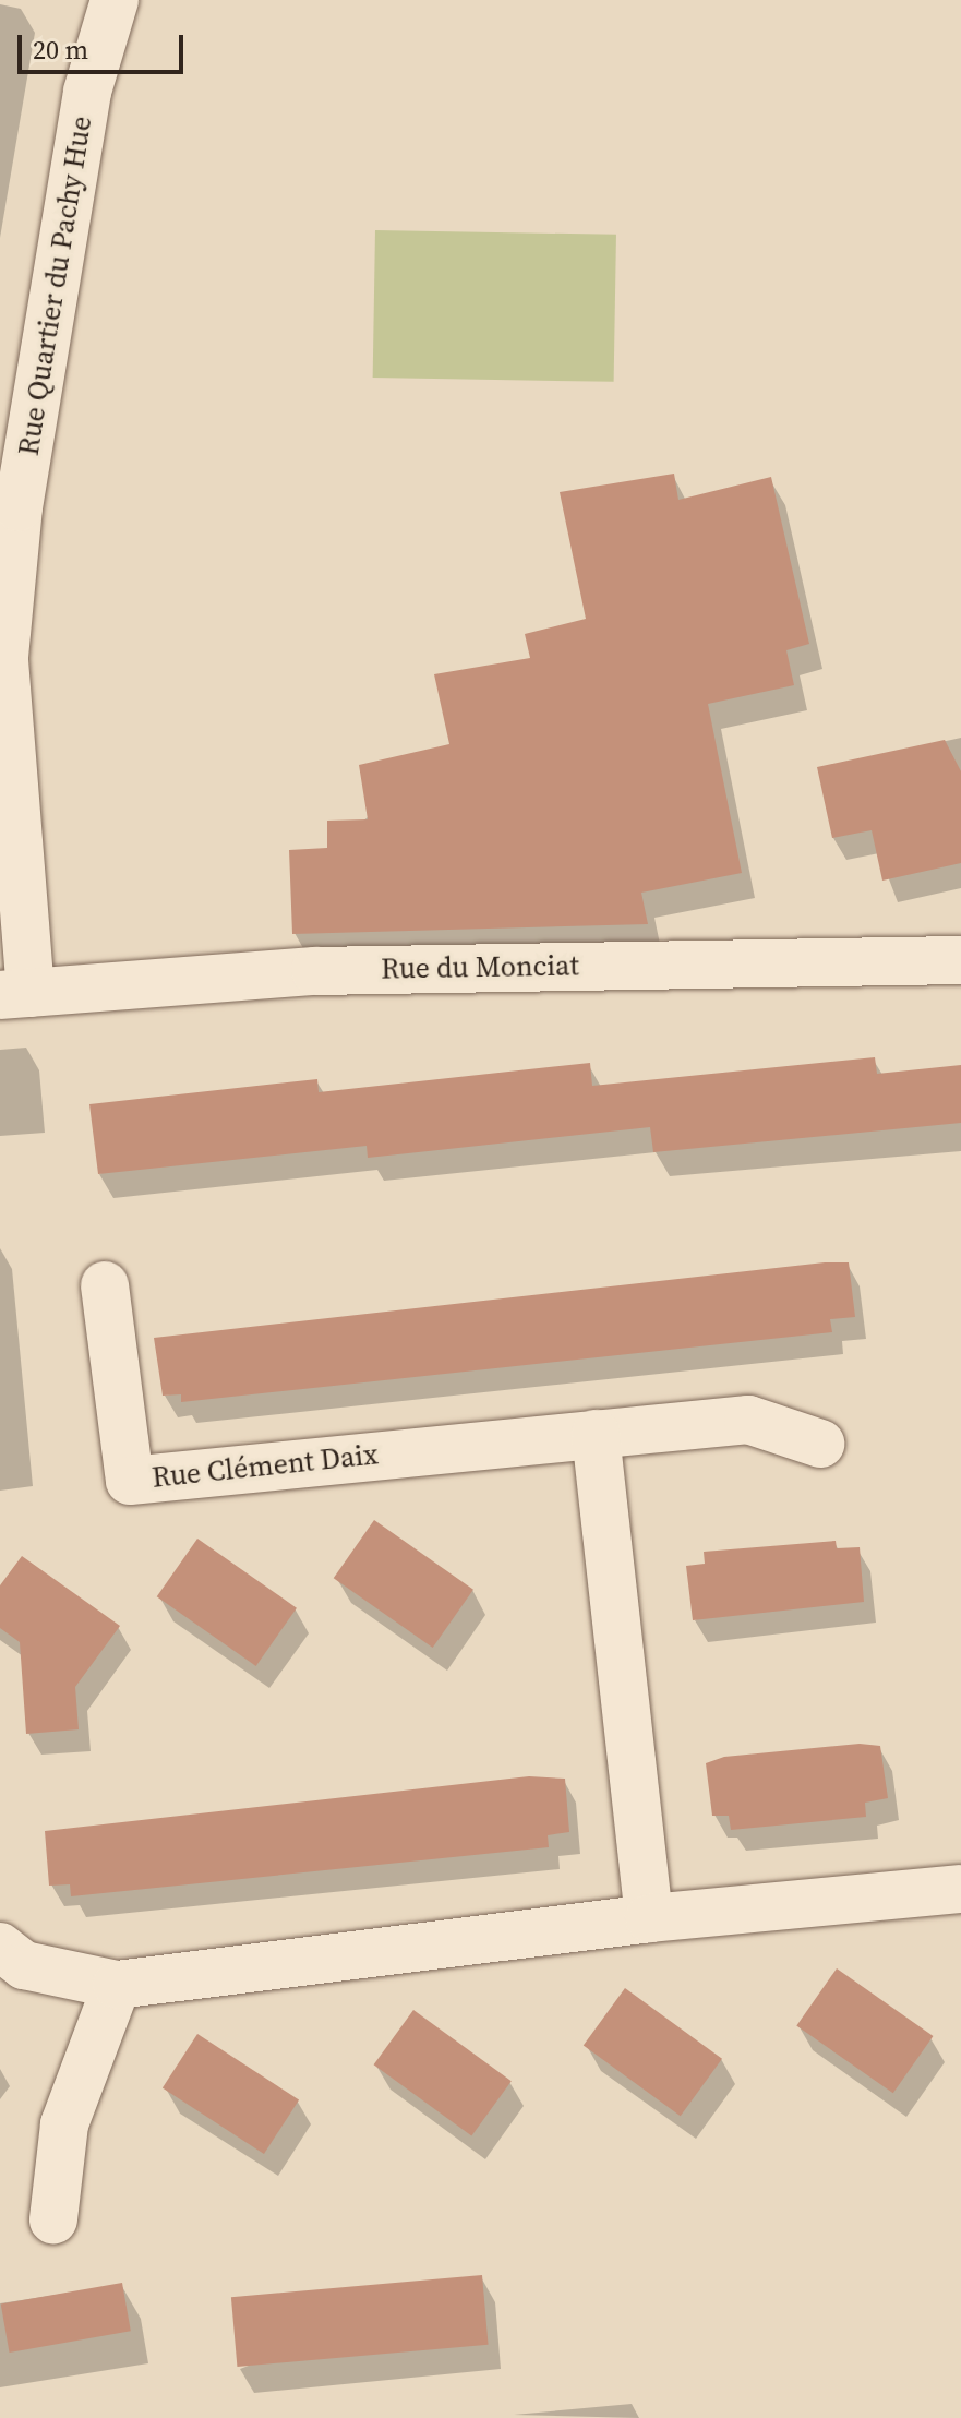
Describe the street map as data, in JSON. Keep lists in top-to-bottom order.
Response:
{
  "streets": {
    "street": ["Rue Quartier du Pachy Hue", "Rue du Monciat", "Rue Clément Daix"]
  },
  "crossings": [
    ["Rue Quartier du Pachy Hue", "Rue du Monciat"]
  ],
  "scale_bar": "20 m"
}
